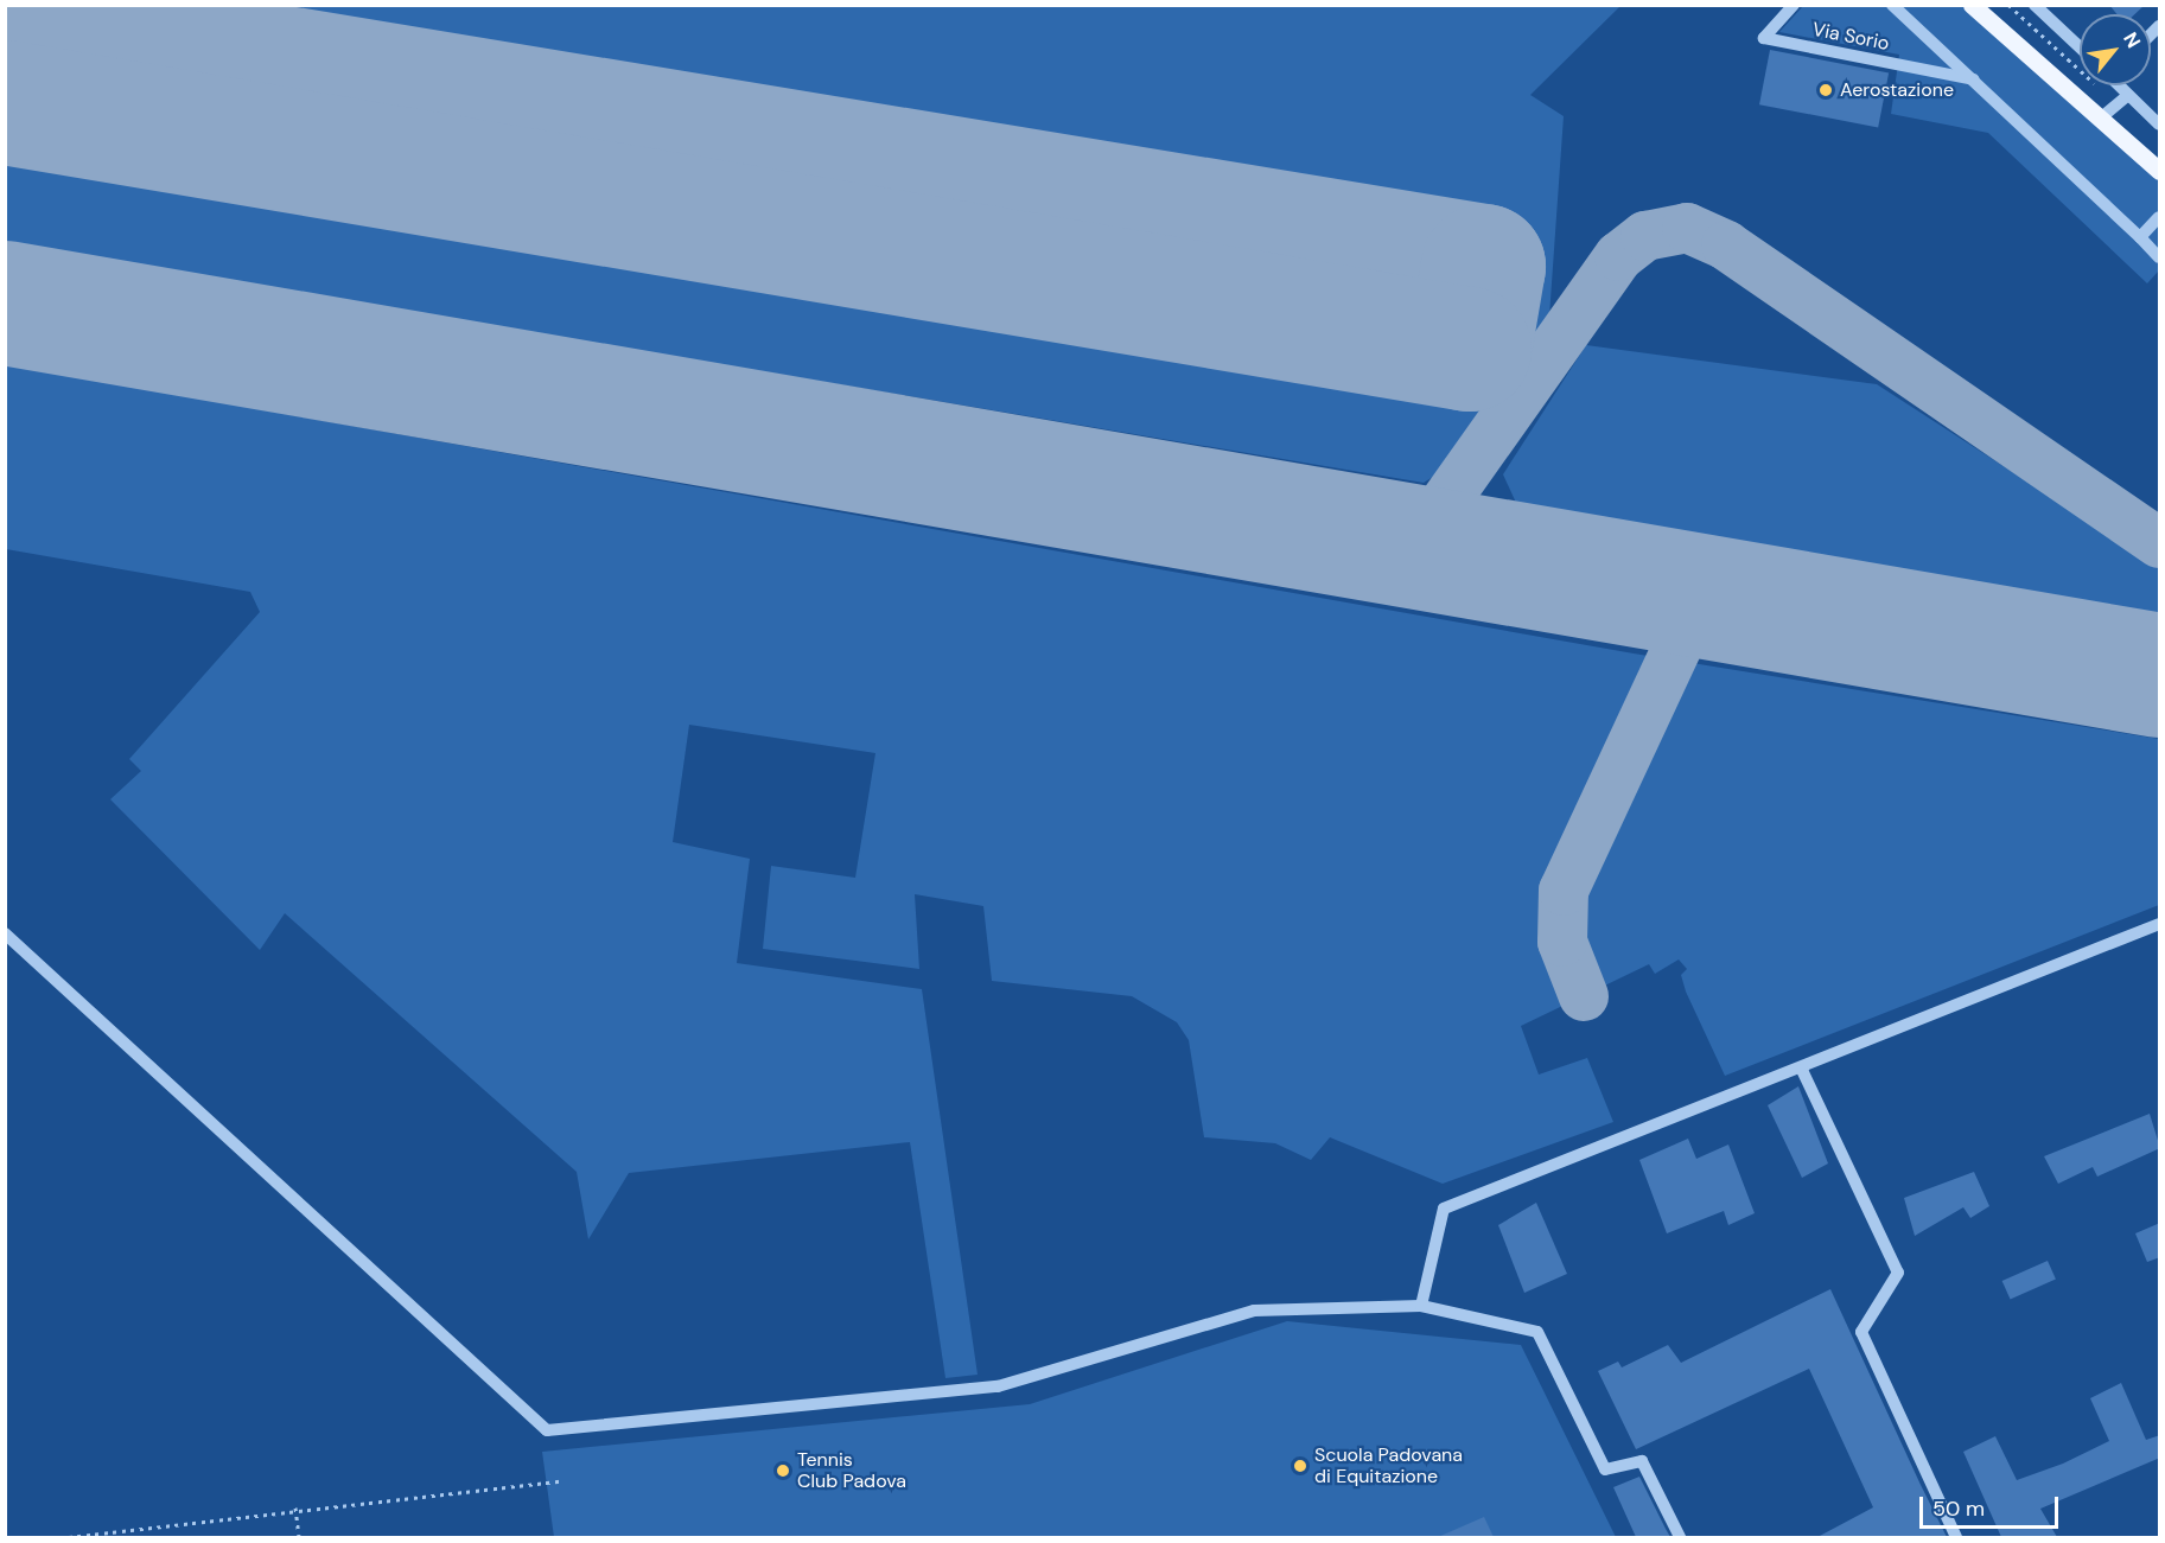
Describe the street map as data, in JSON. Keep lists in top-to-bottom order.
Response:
{
  "streets": {
    "street": ["Via Sorio"]
  },
  "places": ["Aerostazione", "Scuola Padovana di Equitazione", "Tennis Club Padova"],
  "scale_bar": "50 m",
  "north": "top right"
}
